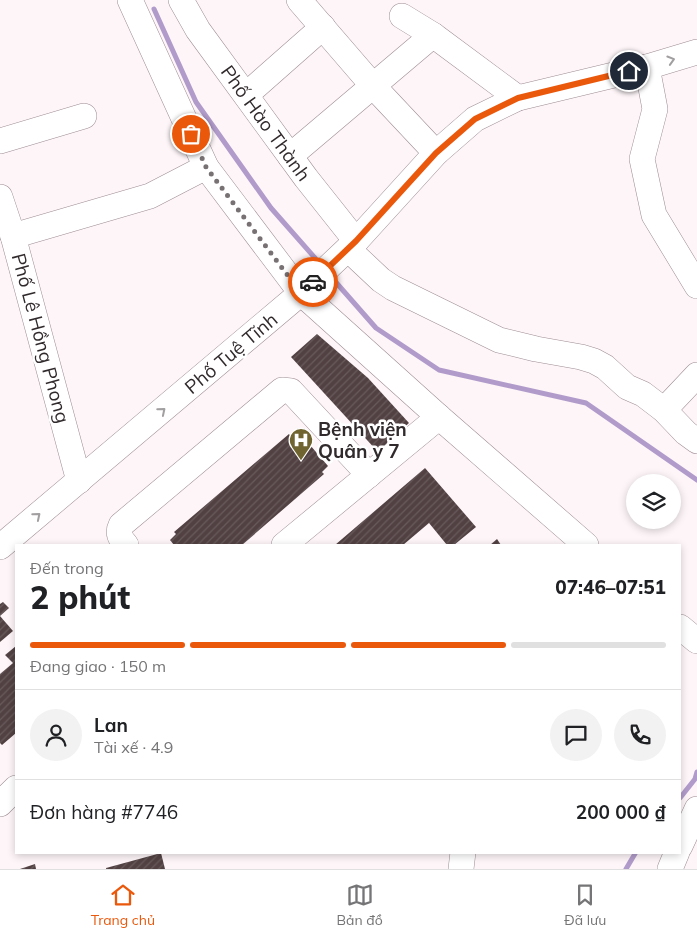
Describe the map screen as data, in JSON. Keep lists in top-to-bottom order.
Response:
{
  "streets": {
    "street": ["Phố Hào Thành", "Phố Lê Hồng Phong", "Phố Tuệ Tĩnh"]
  },
  "crossings": [
    ["Phố Hào Thành", "Phố Tuệ Tĩnh"],
    ["Phố Lê Hồng Phong", "Phố Tuệ Tĩnh"]
  ],
  "places": {
    "hospital": ["Bệnh viện Quân y 7"]
  },
  "page": {
    "heading": ["2 phút", "Đến trong", "07:46–07:51"],
    "panel": [
      "Lan",
      "Tài xế · 4.9",
      "Đơn hàng #7746",
      "200 000 ₫"
    ],
    "bar": "Đang giao · 150 m",
    "tabs": ["Trang chủ", "Bản đồ", "Đã lưu"]
  }
}
